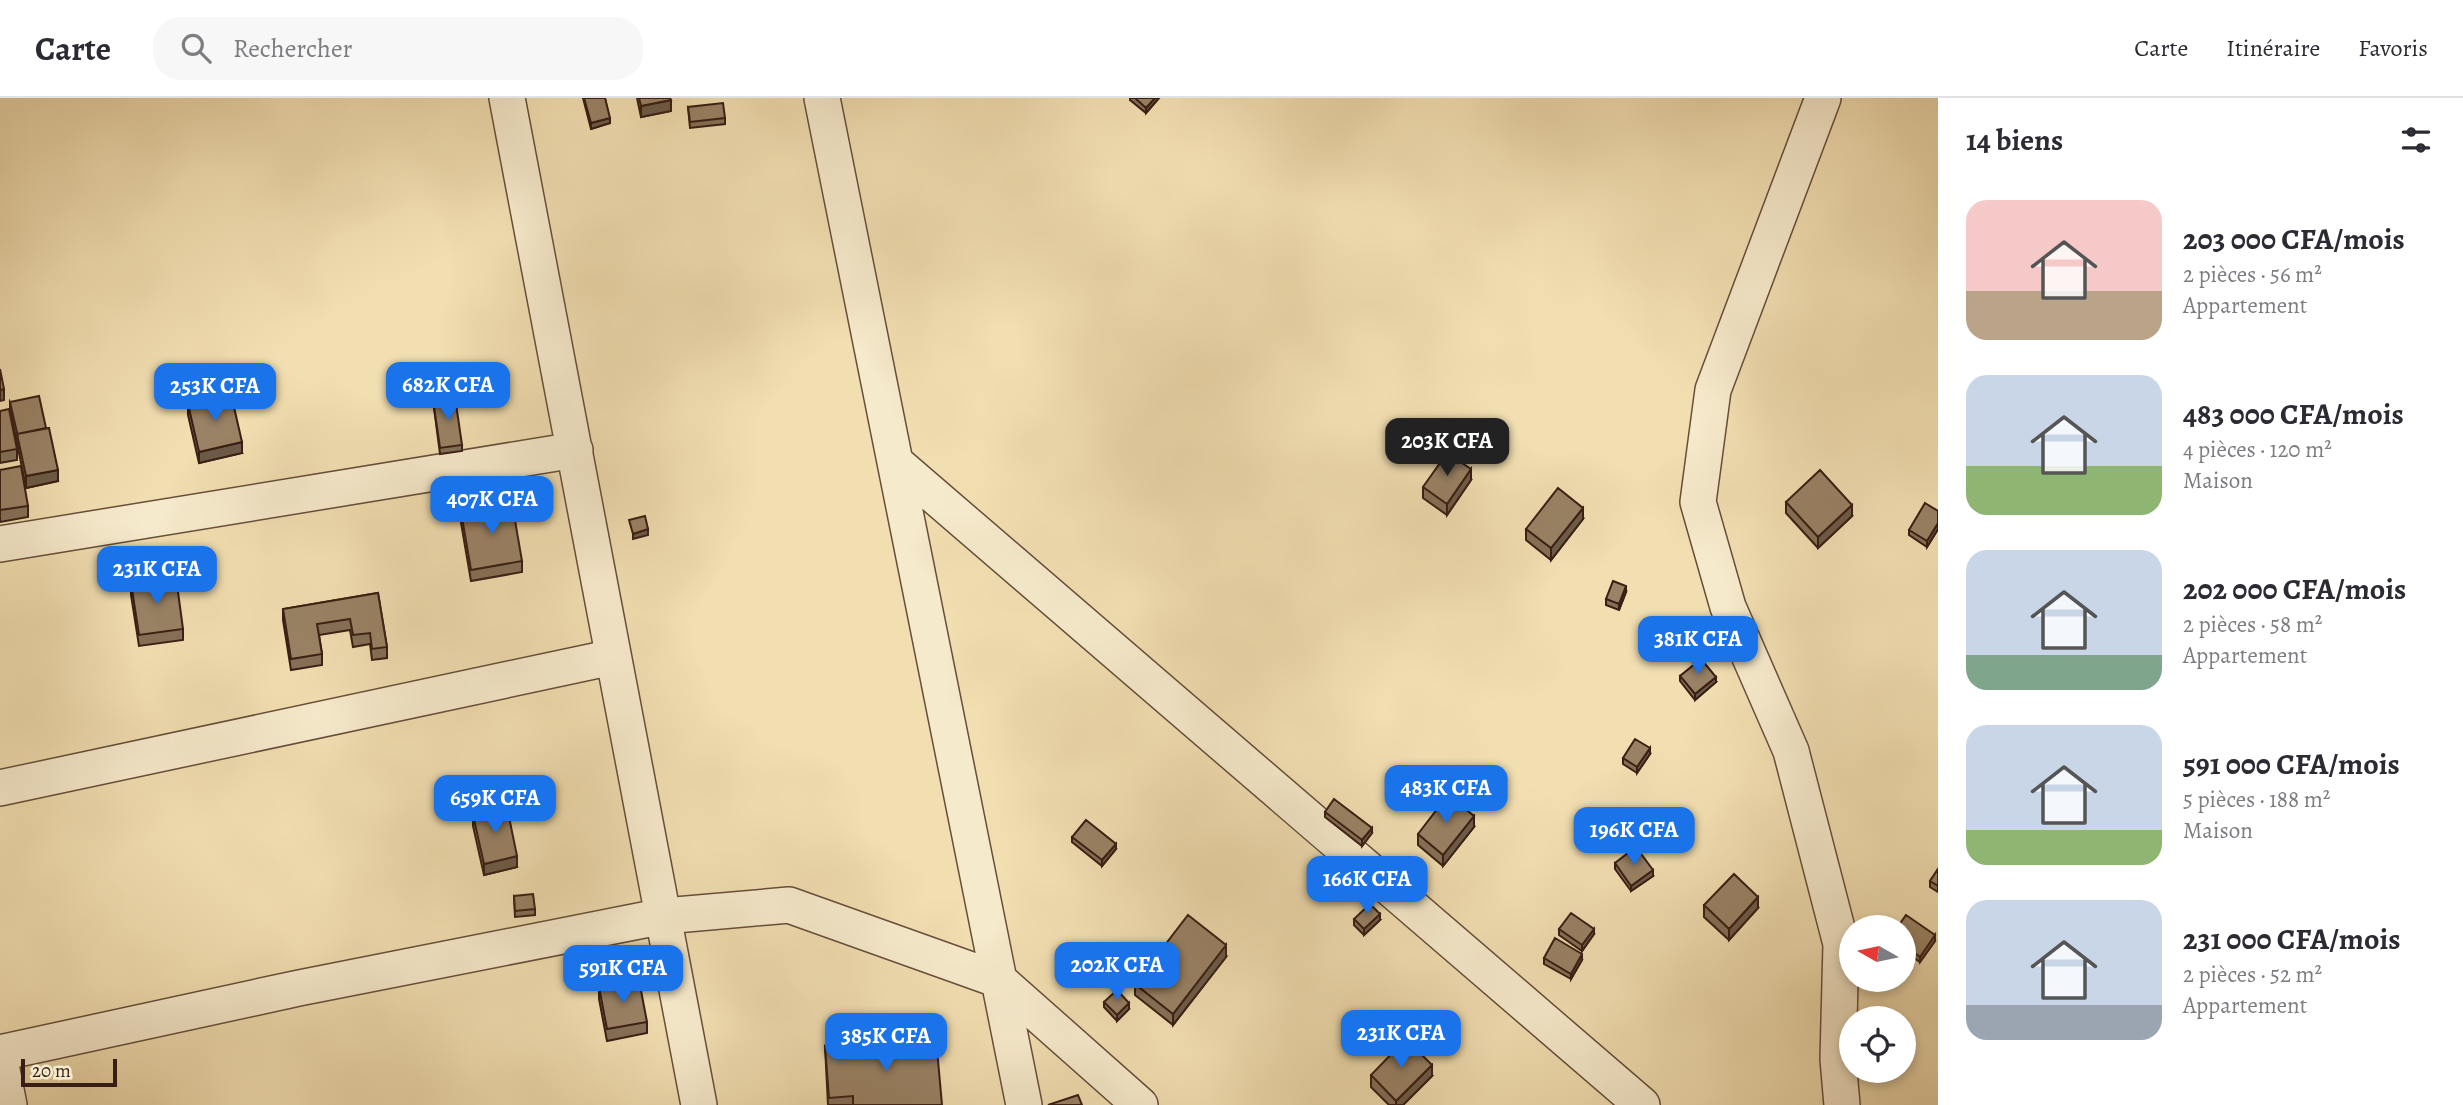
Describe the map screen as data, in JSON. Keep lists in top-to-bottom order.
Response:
{
  "scale_bar": "20 m",
  "north": "left",
  "page": {
    "header": "Carte",
    "search": "Rechercher",
    "nav": ["Carte", "Itinéraire", "Favoris"],
    "heading": "14 biens",
    "list": [
      {
        "name": "203 000 CFA/mois",
        "note": "2 pièces · 56 m² · Appartement"
      },
      {
        "name": "483 000 CFA/mois",
        "note": "4 pièces · 120 m² · Maison"
      },
      {
        "name": "202 000 CFA/mois",
        "note": "2 pièces · 58 m² · Appartement"
      },
      {
        "name": "591 000 CFA/mois",
        "note": "5 pièces · 188 m² · Maison"
      },
      {
        "name": "231 000 CFA/mois",
        "note": "2 pièces · 52 m² · Appartement"
      }
    ],
    "price": [
      "682K CFA",
      "253K CFA",
      "203K CFA",
      "407K CFA",
      "231K CFA",
      "381K CFA",
      "483K CFA",
      "659K CFA",
      "196K CFA",
      "166K CFA",
      "202K CFA",
      "591K CFA",
      "231K CFA",
      "385K CFA"
    ],
    "scale": "20 m"
  }
}
